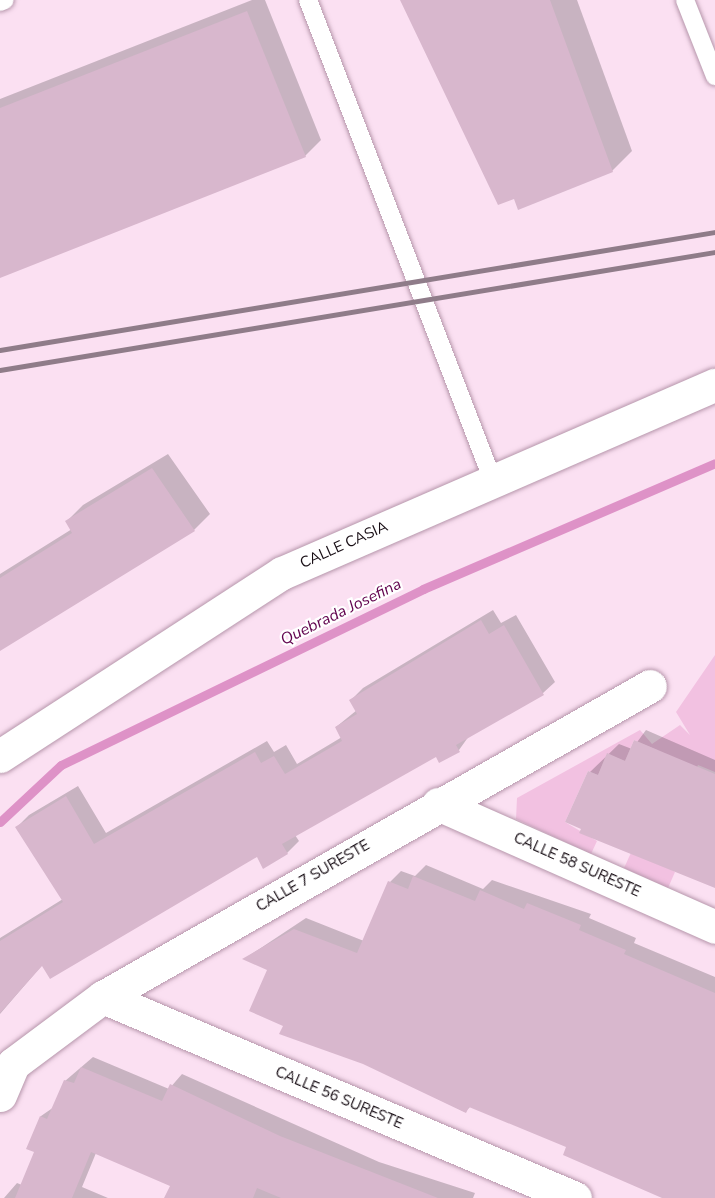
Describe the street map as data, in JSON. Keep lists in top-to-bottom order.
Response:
{
  "streets": {
    "street": [
      "CALLE CASIA",
      "CALLE 58 SURESTE",
      "CALLE 7 SURESTE",
      "CALLE 56 SURESTE"
    ]
  },
  "crossings": [
    ["CALLE 58 SURESTE", "CALLE 7 SURESTE"],
    ["CALLE 7 SURESTE", "CALLE 56 SURESTE"]
  ],
  "water": ["Quebrada Josefina"]
}
